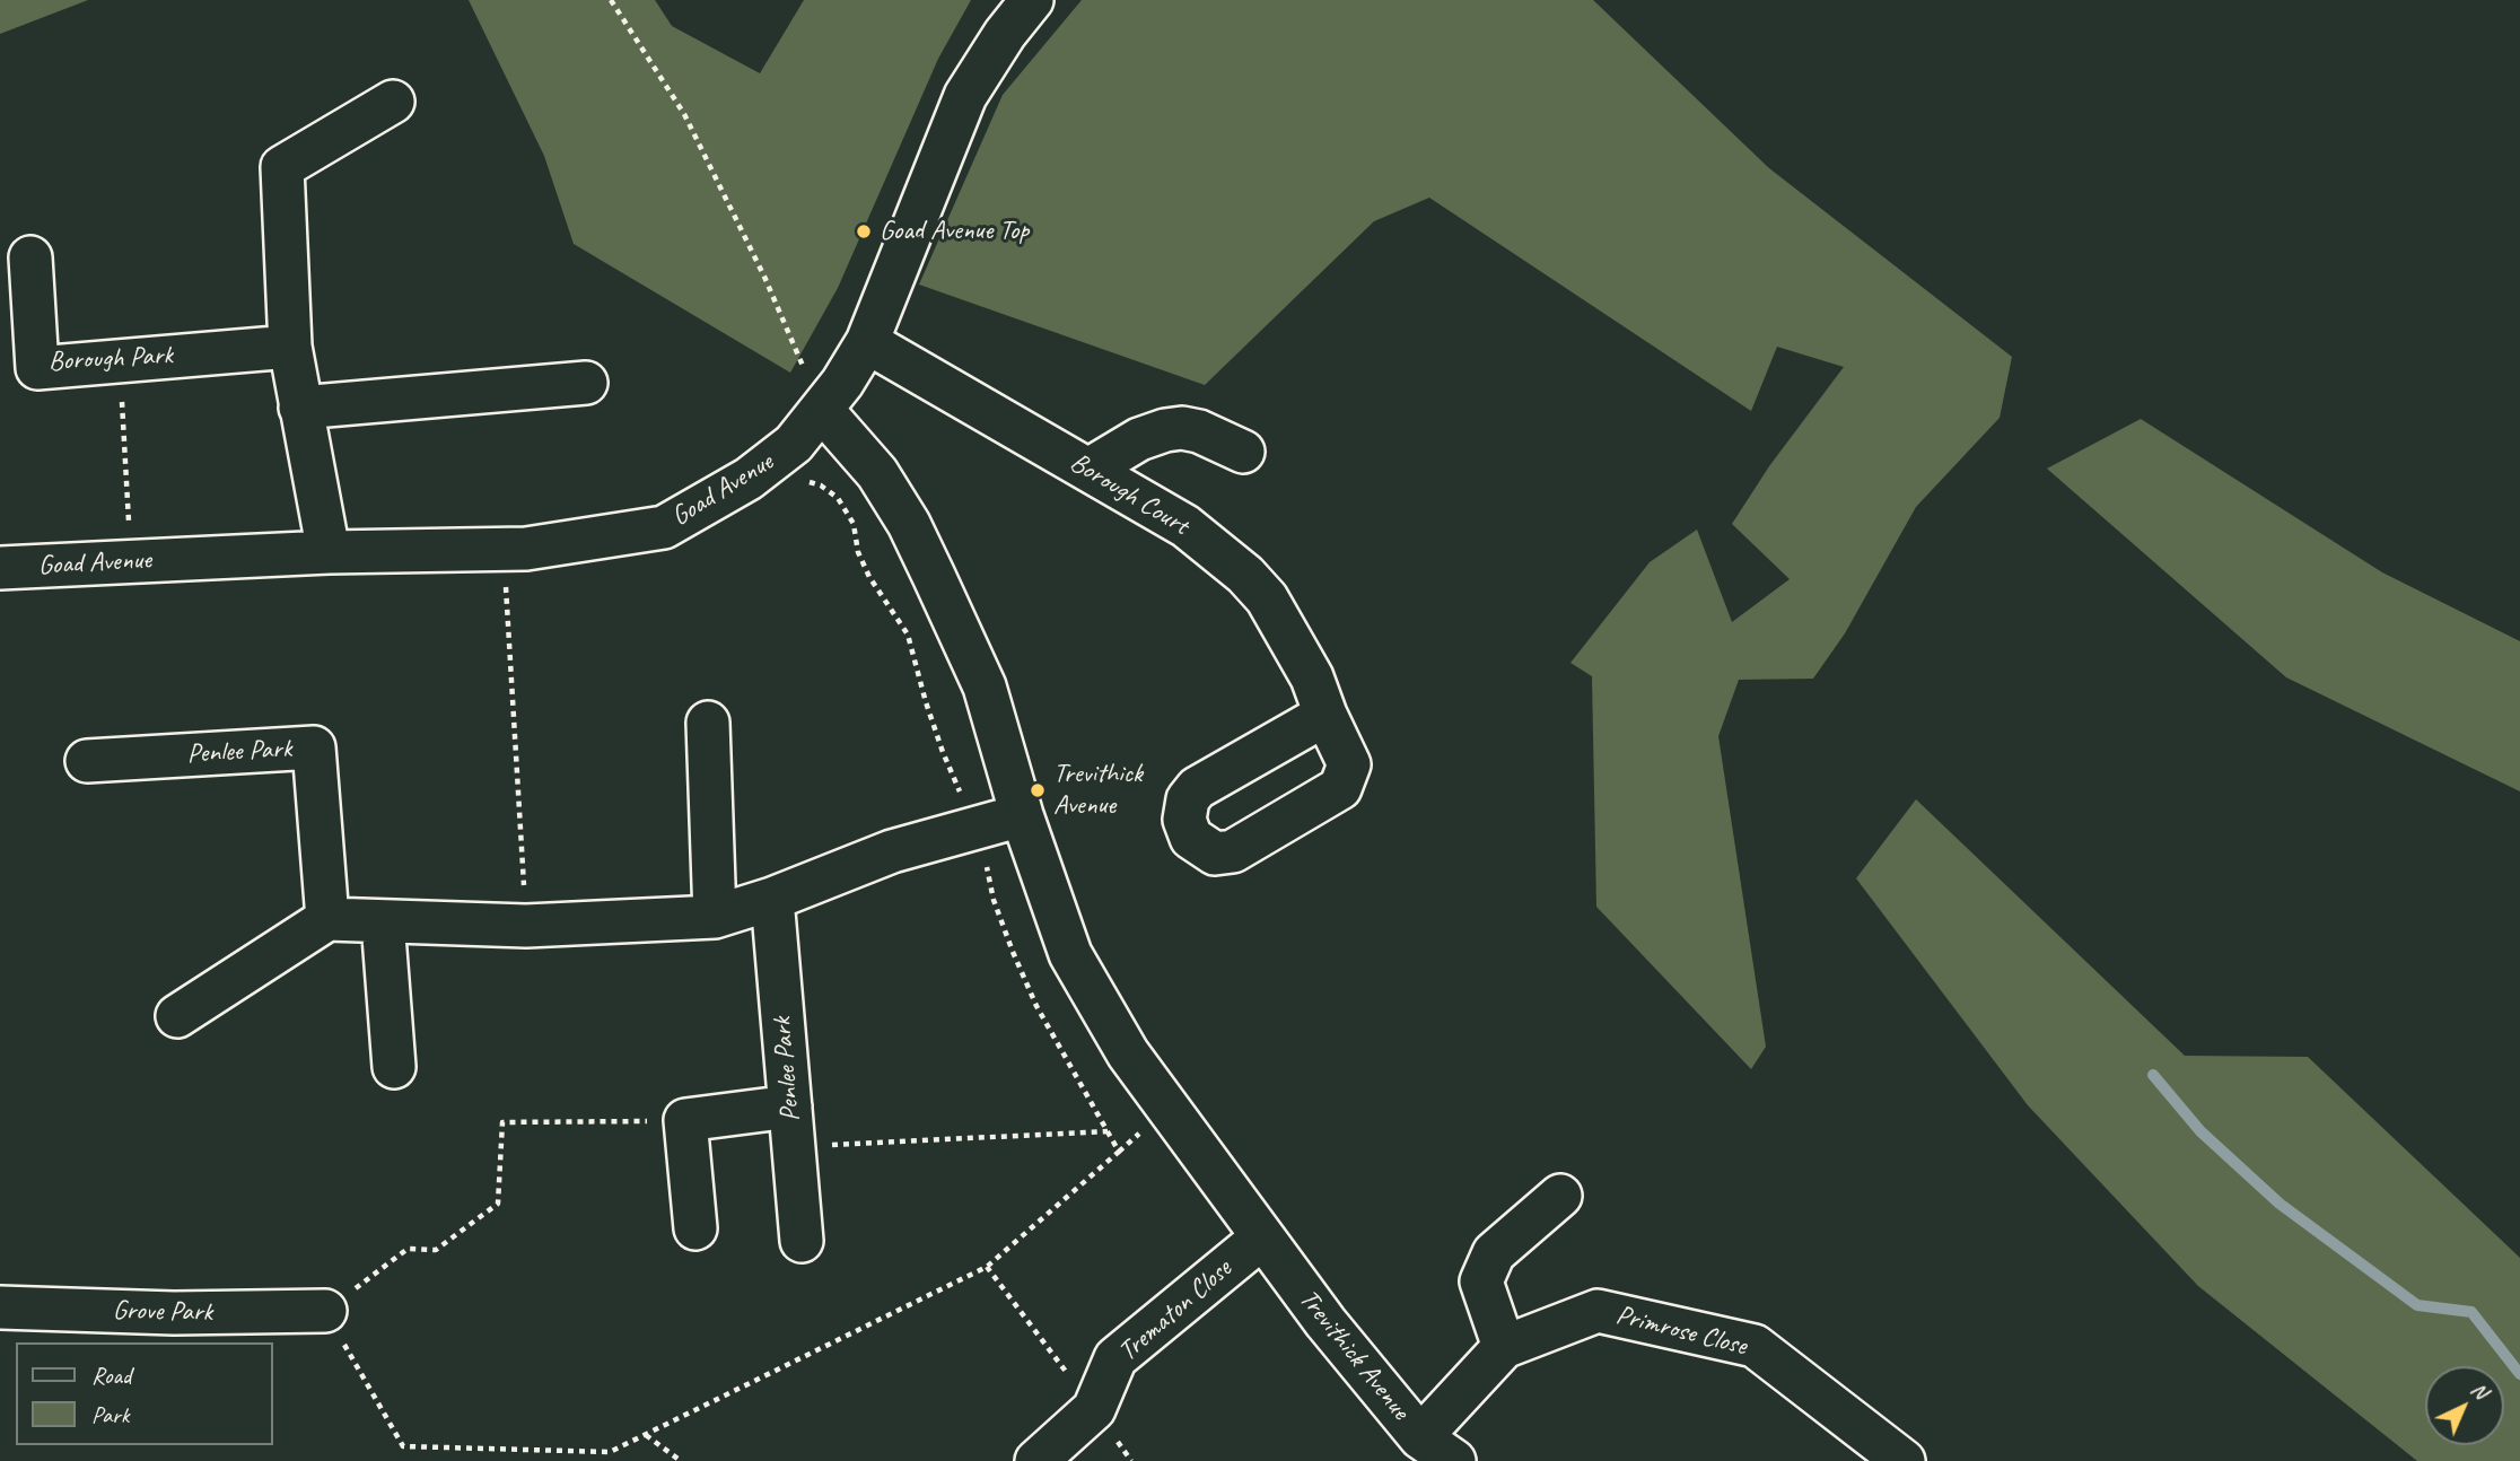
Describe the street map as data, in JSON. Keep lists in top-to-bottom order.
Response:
{
  "streets": {
    "street": [
      "Borough Park",
      "Goad Avenue",
      "Borough Court",
      "Penlee Park",
      "Trematon Close",
      "Grove Park",
      "Primrose Close",
      "Trevithick Avenue"
    ]
  },
  "crossings": [
    ["Goad Avenue", "Borough Court"],
    ["Goad Avenue", "Trevithick Avenue"],
    ["Trematon Close", "Trevithick Avenue"],
    ["Primrose Close", "Trevithick Avenue"]
  ],
  "places": ["Goad Avenue Top", "Trevithick Avenue"],
  "legend": ["Road", "Park"],
  "north": "top right"
}
